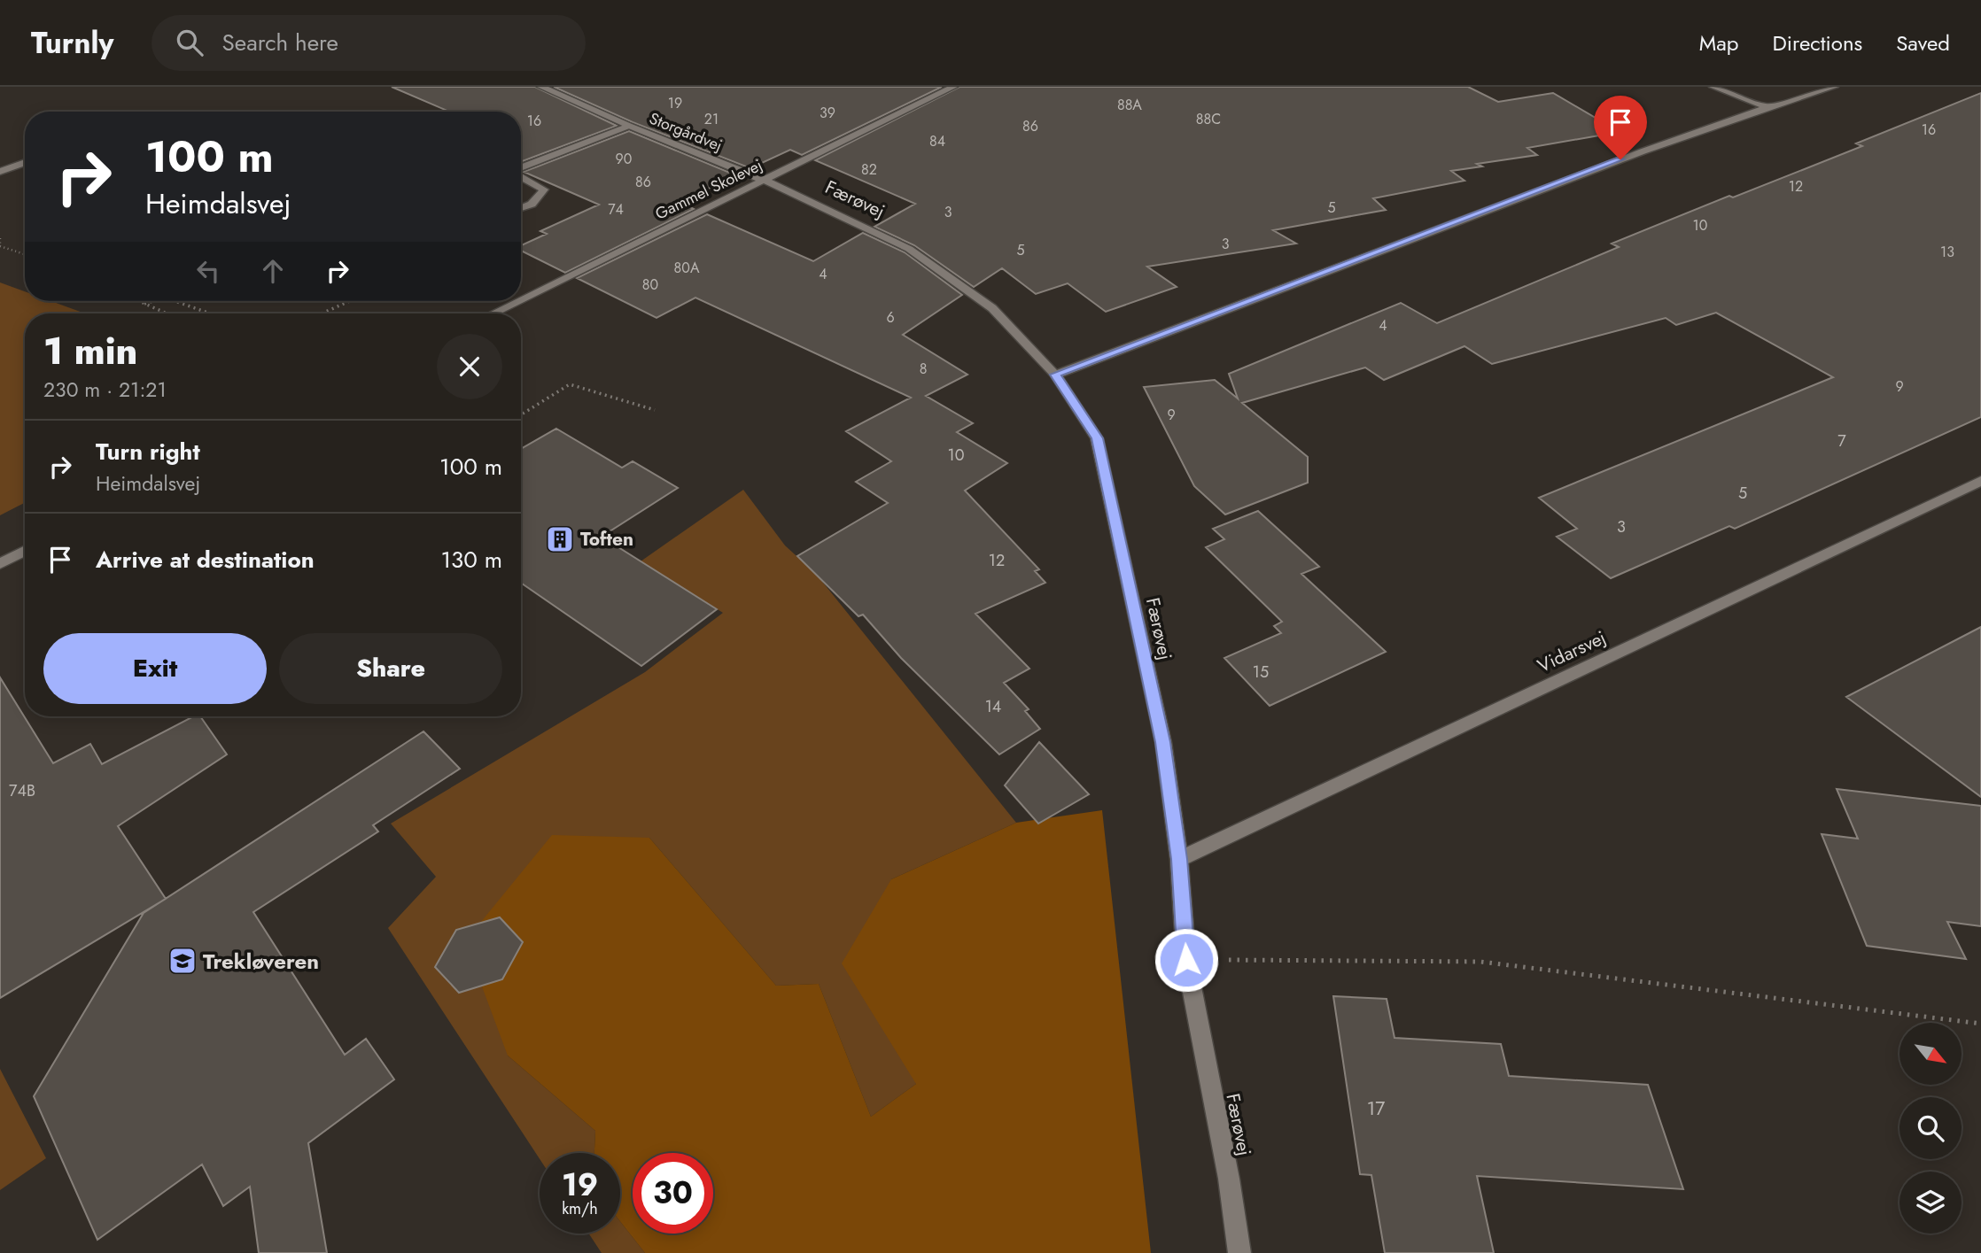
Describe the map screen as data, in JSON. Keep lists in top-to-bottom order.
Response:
{
  "streets": {
    "street": [
      "Storgårdvej",
      "Gammel Skolevej",
      "Færøvej",
      "Vidarsvej"
    ]
  },
  "crossings": [
    ["Storgårdvej", "Gammel Skolevej"],
    ["Storgårdvej", "Færøvej"],
    ["Gammel Skolevej", "Færøvej"],
    ["Færøvej", "Vidarsvej"]
  ],
  "places": {
    "building": ["Toften"],
    "school or university": ["Trekløveren"]
  },
  "house_numbers": [
    "19",
    "88A",
    "39",
    "21",
    "88C",
    "16",
    "86",
    "16",
    "84",
    "90",
    "82",
    "86",
    "12",
    "5",
    "74",
    "3",
    "10",
    "3",
    "5",
    "13",
    "80A",
    "4",
    "80",
    "6",
    "4",
    "8",
    "9",
    "9",
    "7",
    "10",
    "5",
    "3",
    "12",
    "15",
    "14",
    "74B",
    "17"
  ],
  "north": "bottom right",
  "page": {
    "header": "Turnly",
    "search": "Search here",
    "nav": ["Map", "Directions", "Saved"],
    "turn": ["100 m", "Heimdalsvej"],
    "heading": ["1 min", "230 m · 21:21"],
    "list": [
      {
        "name": "Turn right",
        "note": "Heimdalsvej",
        "value": "100 m"
      },
      {
        "name": "Arrive at destination",
        "value": "130 m"
      }
    ],
    "buttons": ["Exit", "Share"],
    "speed": "19 km/h",
    "limit": "30"
  }
}
